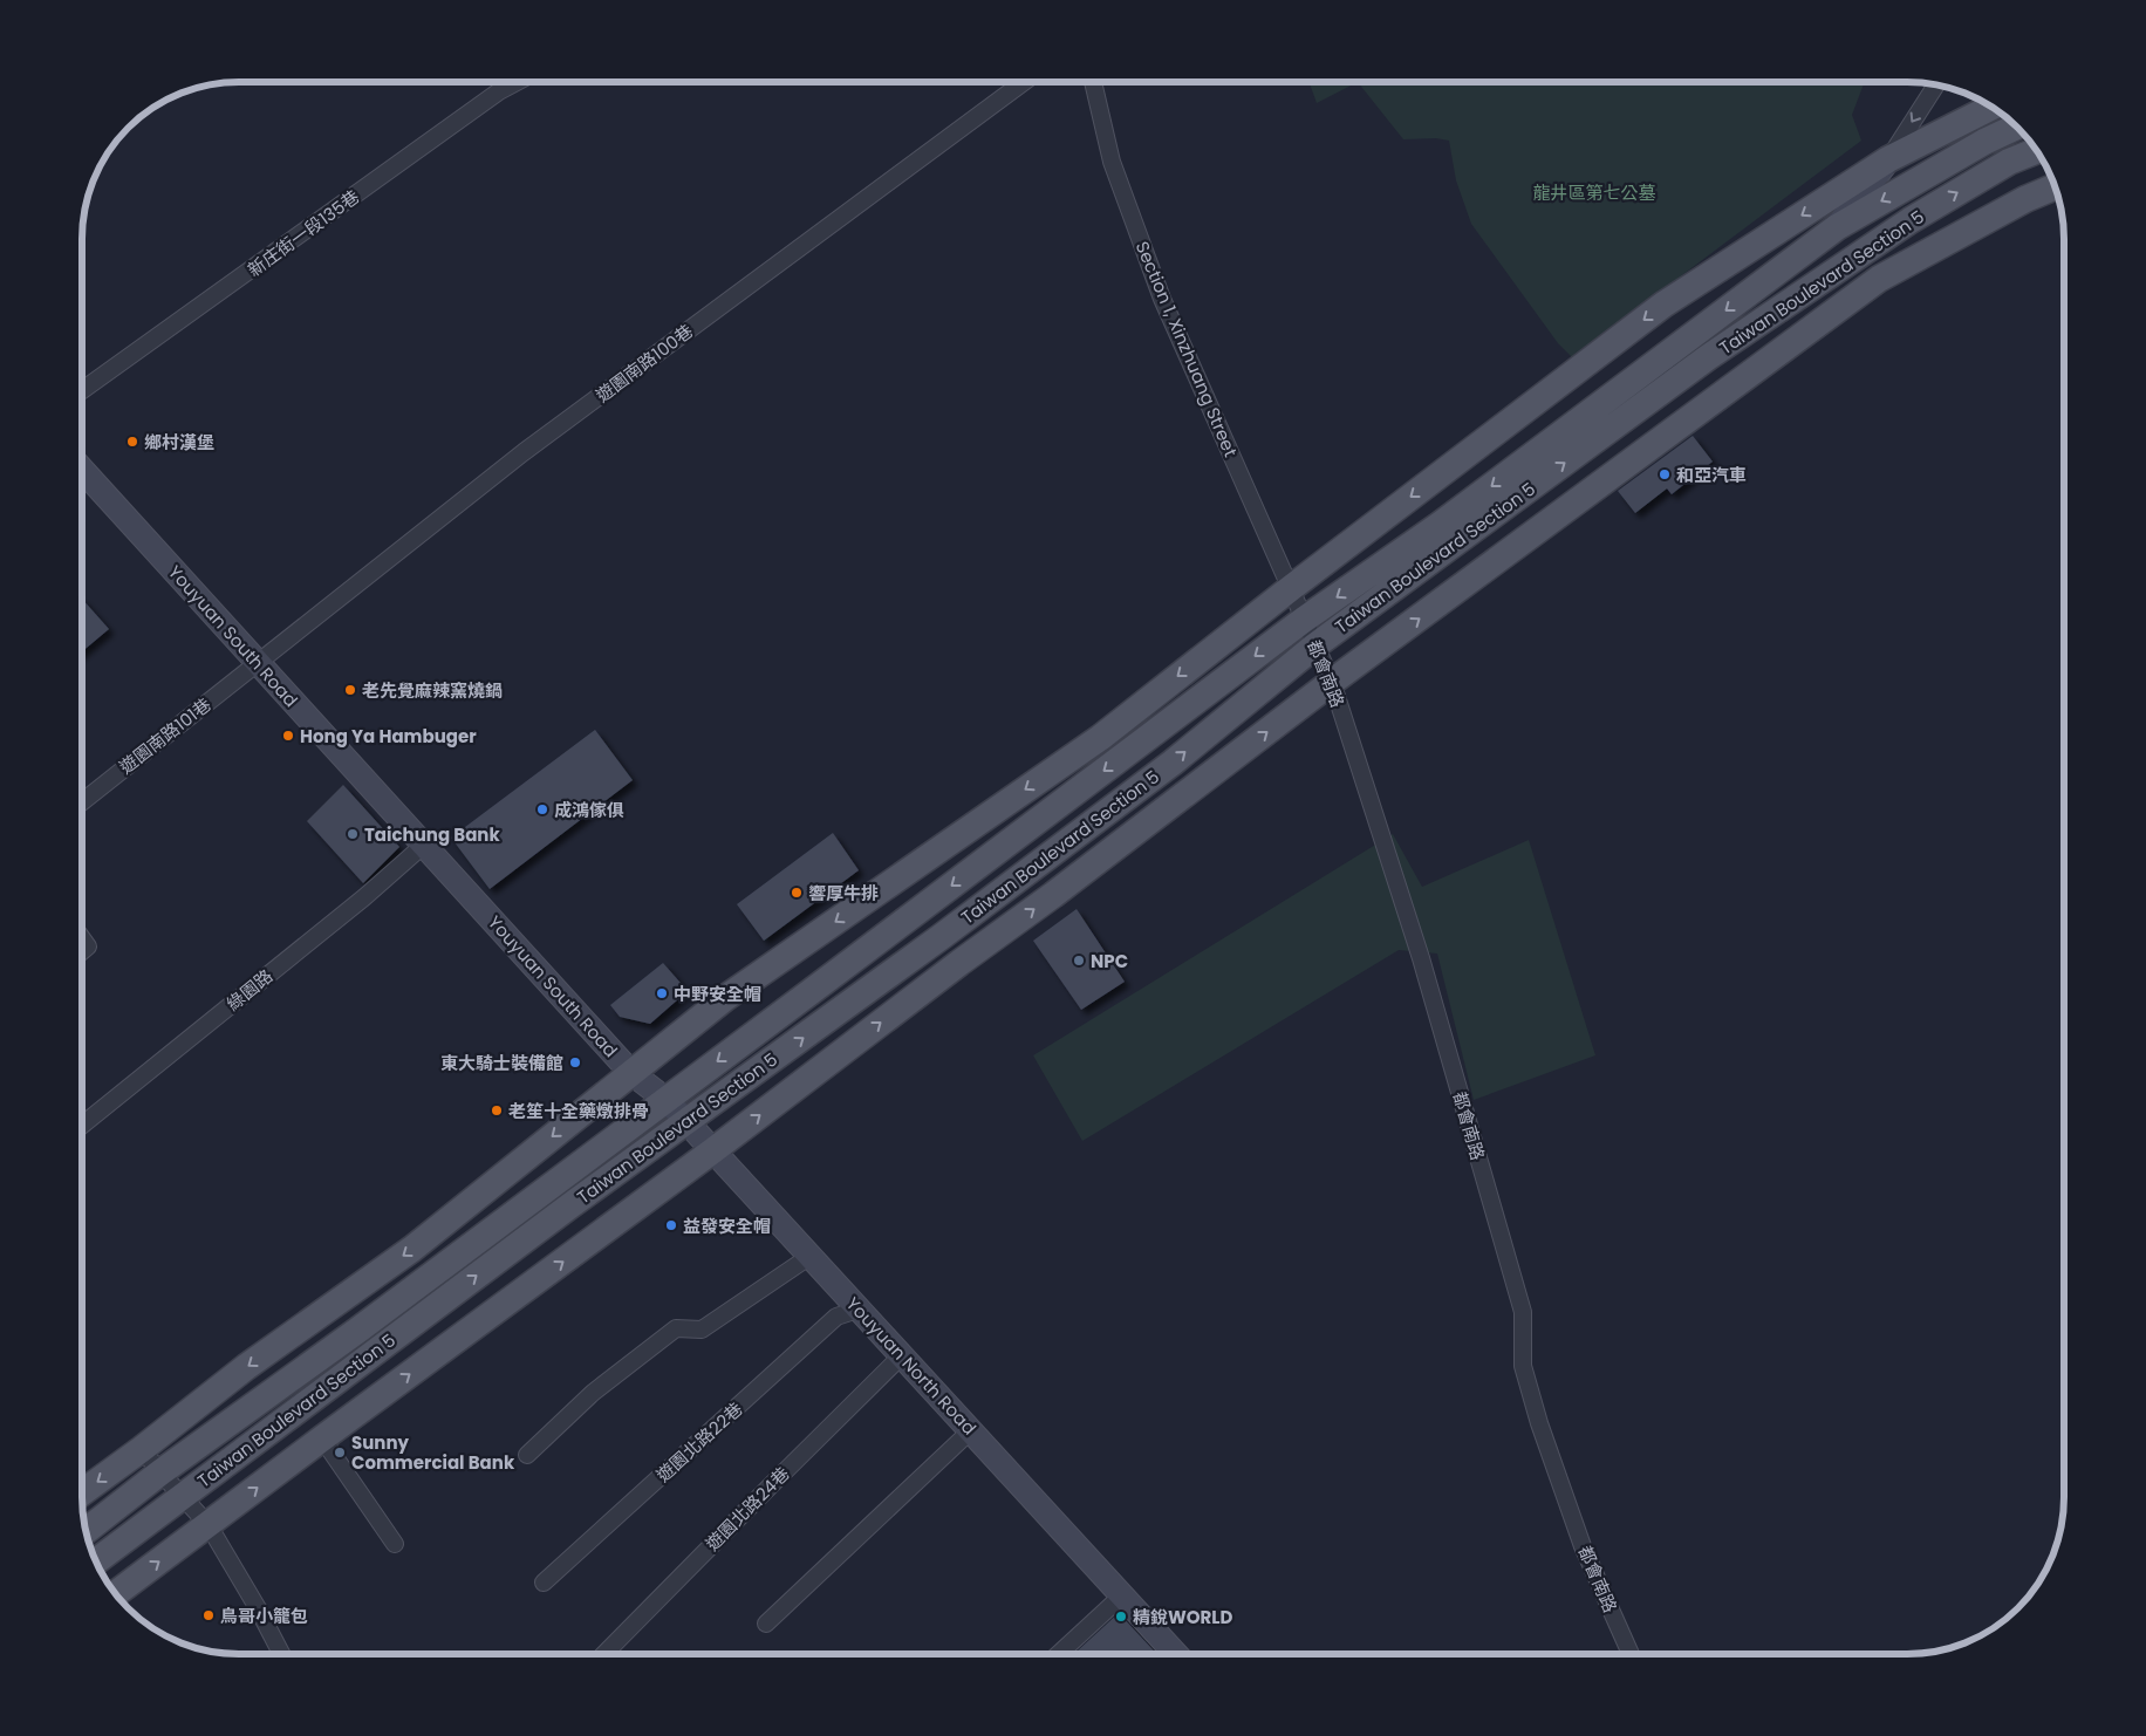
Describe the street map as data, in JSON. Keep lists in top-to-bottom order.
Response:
{
  "streets": {
    "main road": ["Taiwan Boulevard Section 5"],
    "street": [
      "新庄街一段135巷",
      "Section 1, Xinzhuang Street",
      "遊園南路100巷",
      "Youyuan South Road",
      "都會南路",
      "遊園南路101巷",
      "綠園路",
      "Youyuan North Road",
      "遊園北路22巷",
      "遊園北路24巷"
    ]
  },
  "crossings": [
    ["Taiwan Boulevard Section 5", "都會南路"],
    ["Taiwan Boulevard Section 5", "Youyuan North Road"],
    ["Section 1, Xinzhuang Street", "都會南路"],
    ["遊園南路100巷", "Youyuan South Road"],
    ["遊園南路100巷", "遊園南路101巷"],
    ["Youyuan South Road", "遊園南路101巷"],
    ["Youyuan South Road", "綠園路"],
    ["Youyuan South Road", "Youyuan North Road"],
    ["Youyuan North Road", "遊園北路22巷"],
    ["Youyuan North Road", "遊園北路24巷"]
  ],
  "parks": ["龍井區第七公墓"],
  "places": [
    "鄉村漢堡",
    "和亞汽車",
    "老先覺麻辣窯燒鍋",
    "Hong Ya Hambuger",
    "成鴻傢俱",
    "Taichung Bank",
    "響厚牛排",
    "NPC",
    "中野安全帽",
    "東大騎士裝備館",
    "老笙十全藥燉排骨",
    "益發安全帽",
    "Sunny Commercial Bank",
    "鳥哥小籠包",
    "精銳WORLD"
  ]
}
